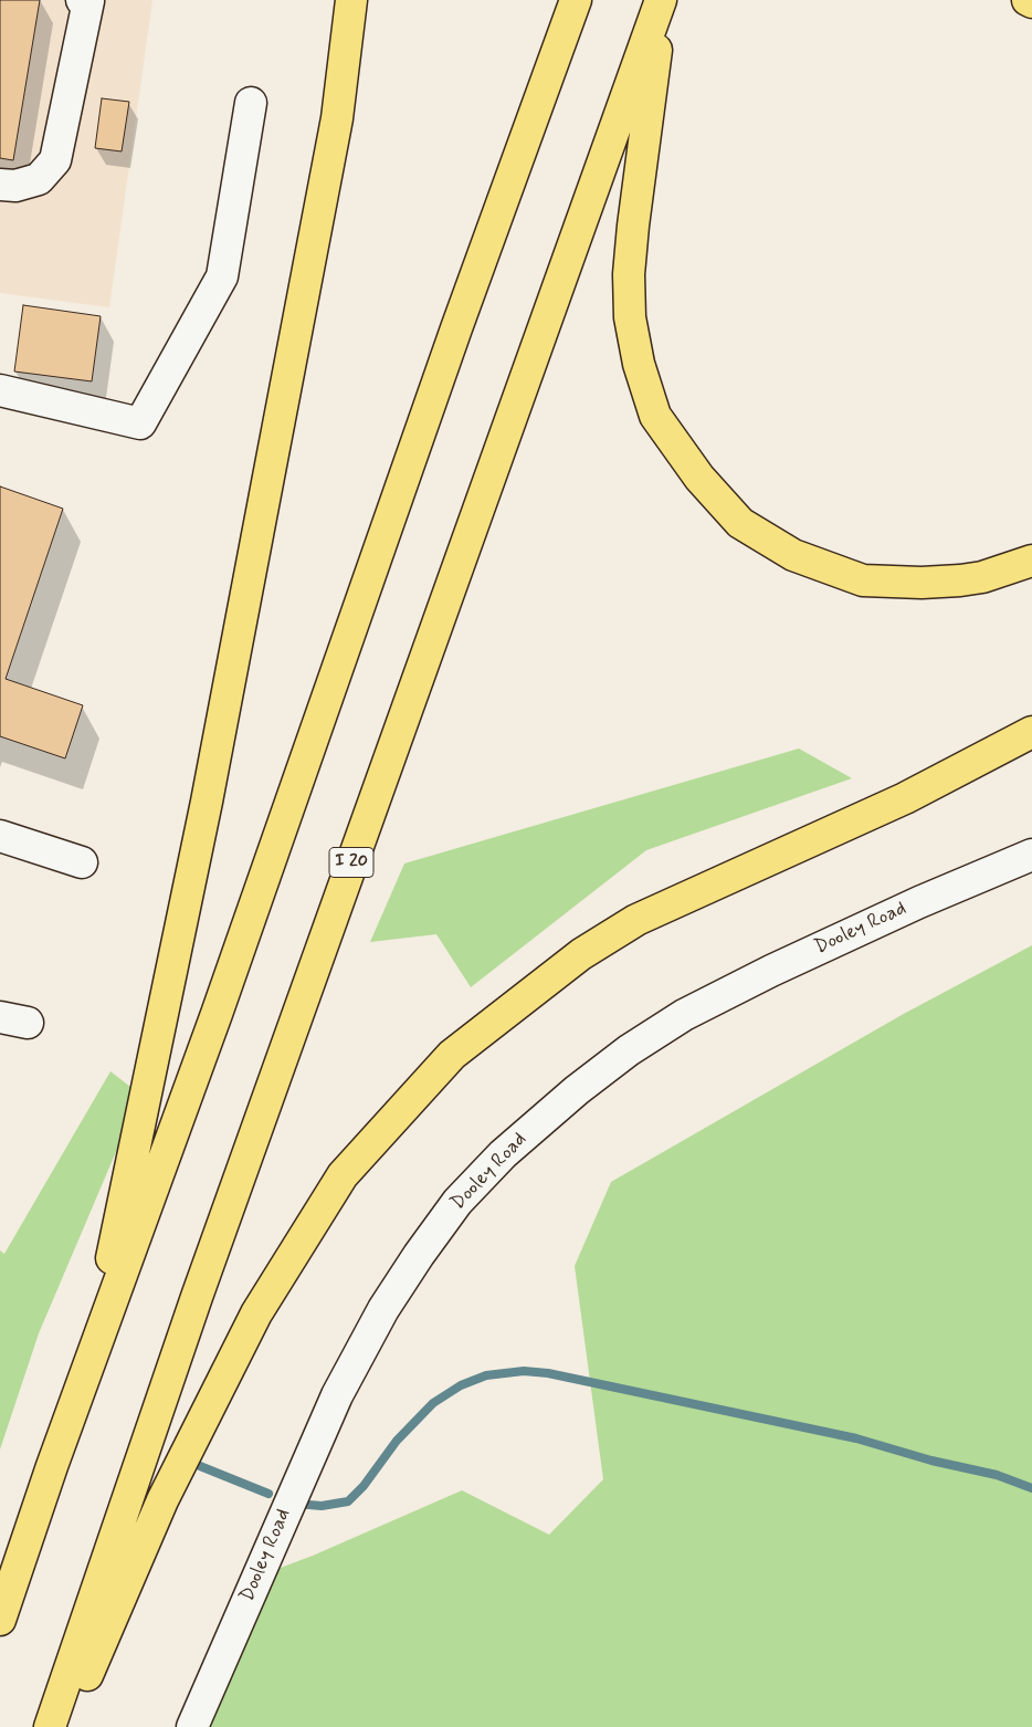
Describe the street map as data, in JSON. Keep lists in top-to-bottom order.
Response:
{
  "streets": {
    "highway": ["I 20"],
    "street": ["Dooley Road"]
  }
}
